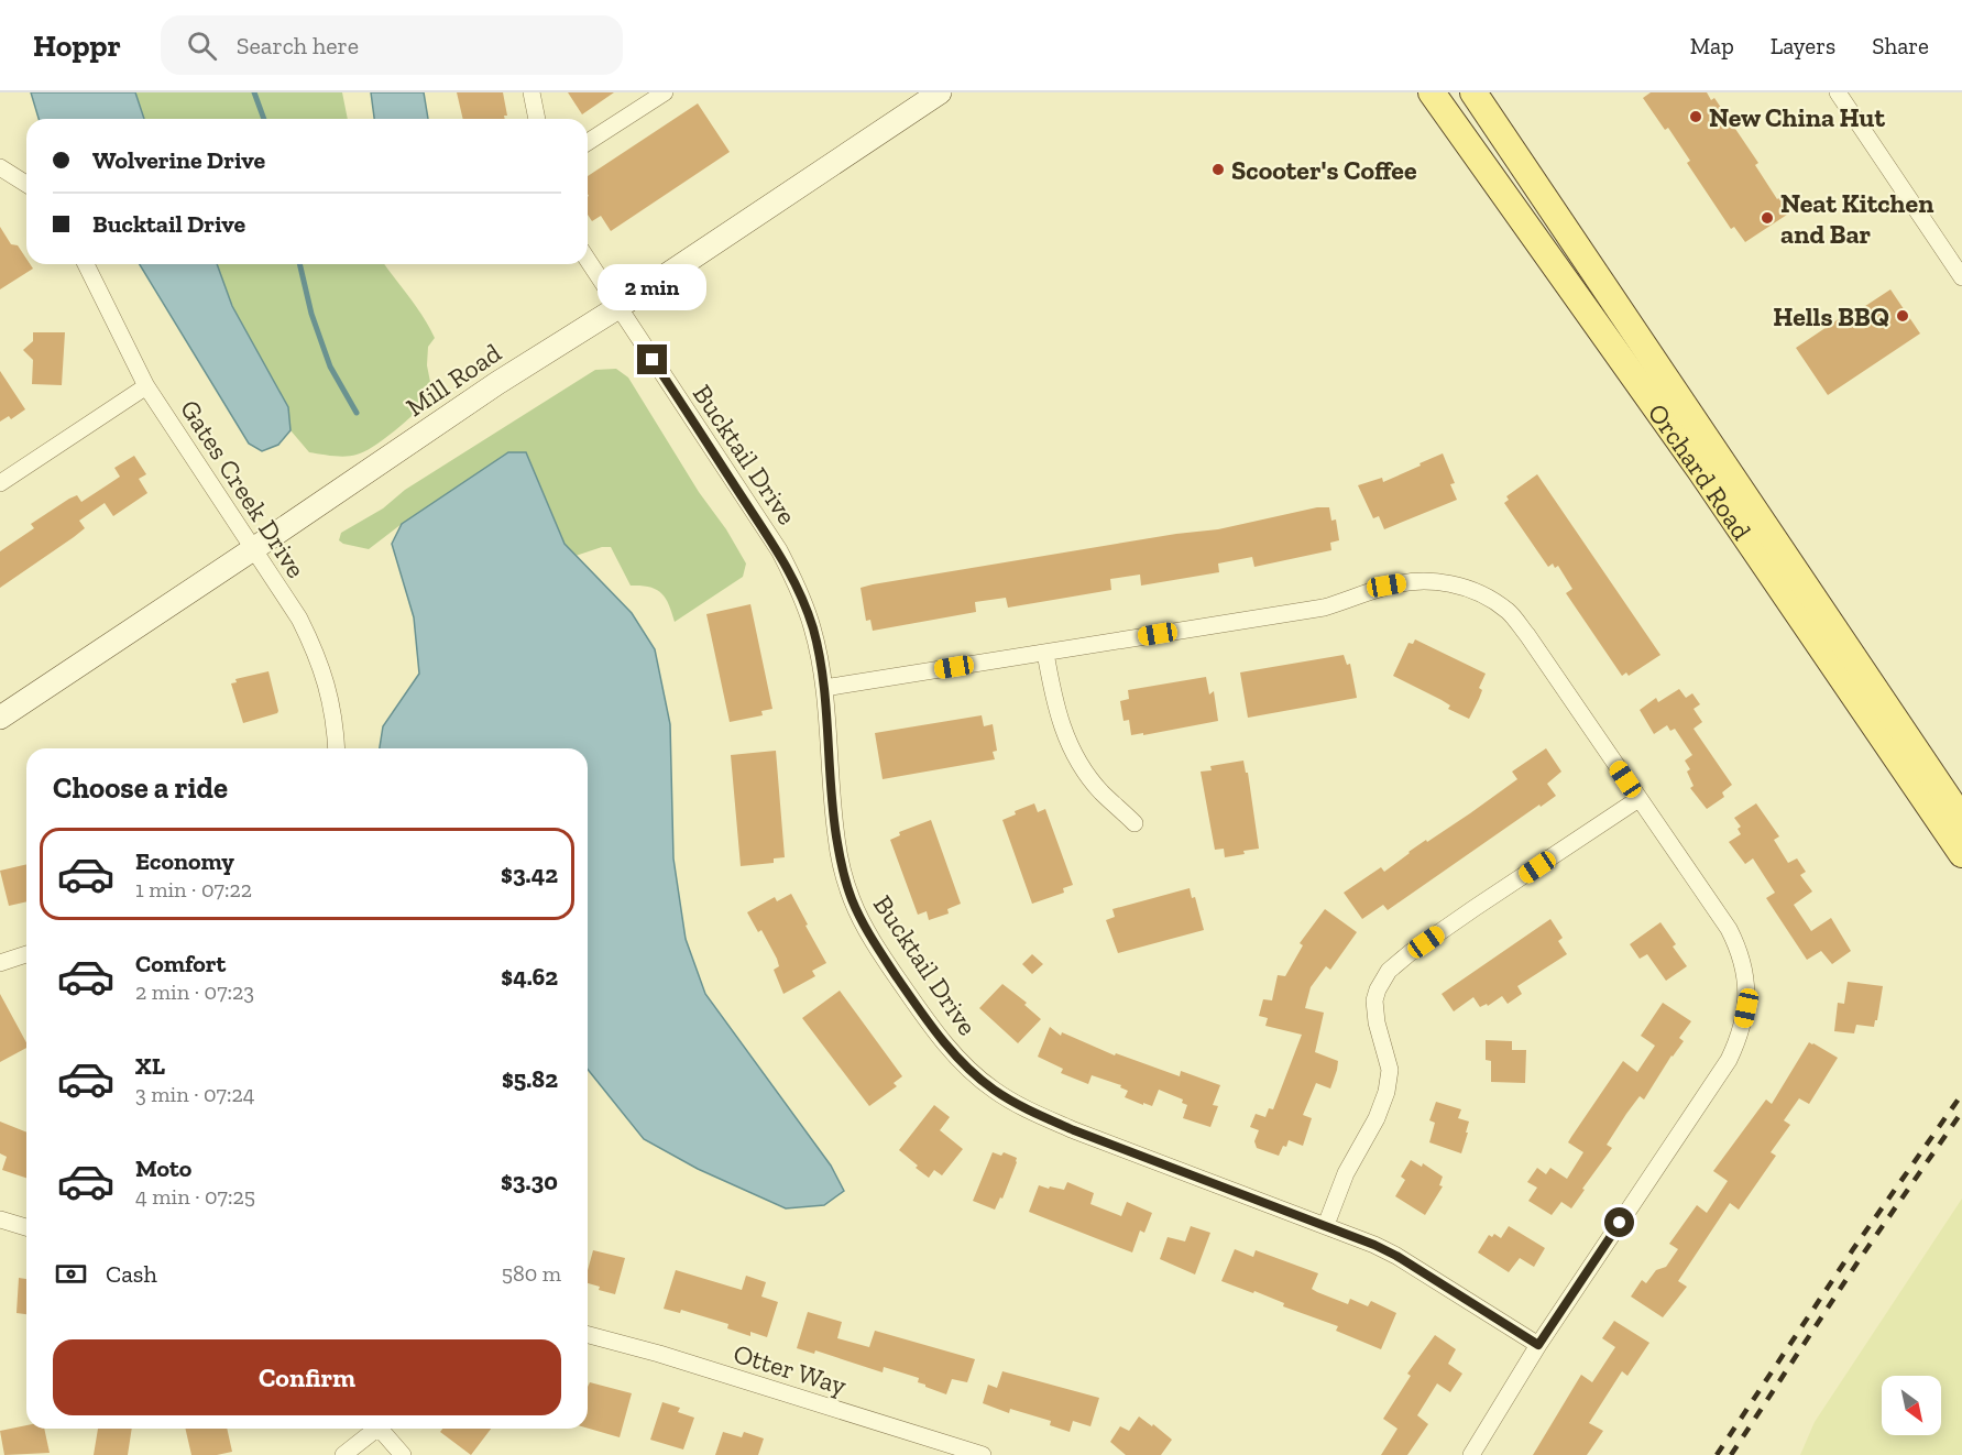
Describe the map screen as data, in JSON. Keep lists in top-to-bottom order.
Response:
{
  "streets": {
    "main road": ["Orchard Road"],
    "street": [
      "Mill Road",
      "Bucktail Drive",
      "Gates Creek Drive",
      "Otter Way"
    ]
  },
  "crossings": [
    ["Mill Road", "Bucktail Drive"],
    ["Mill Road", "Gates Creek Drive"]
  ],
  "places": [
    "New China Hut",
    "Scooter's Coffee",
    "Neat Kitchen and Bar",
    "Hells BBQ"
  ],
  "north": "bottom right",
  "page": {
    "header": "Hoppr",
    "search": "Search here",
    "nav": ["Map", "Layers", "Share"],
    "banner": ["Wolverine Drive", "Bucktail Drive"],
    "bubble": "2 min",
    "heading": "Choose a ride",
    "list": [
      {
        "name": "Economy",
        "note": "1 min · 07:22",
        "value": "$3.42"
      },
      {
        "name": "Comfort",
        "note": "2 min · 07:23",
        "value": "$4.62"
      },
      {
        "name": "XL",
        "note": "3 min · 07:24",
        "value": "$5.82"
      },
      {
        "name": "Moto",
        "note": "4 min · 07:25",
        "value": "$3.30"
      }
    ],
    "pay": ["Cash", "580 m"],
    "buttons": "Confirm"
  }
}
